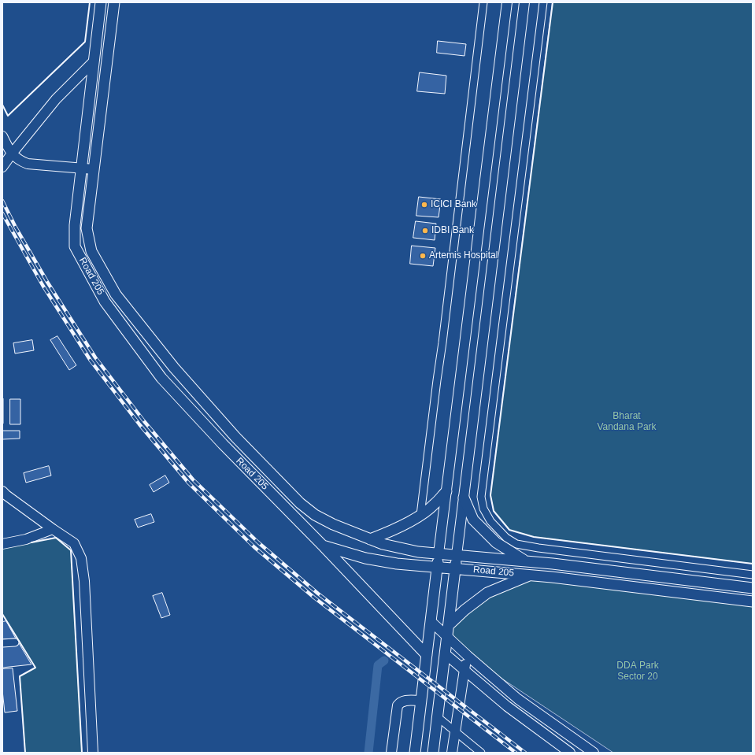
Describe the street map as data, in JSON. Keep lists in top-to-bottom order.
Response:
{
  "streets": {
    "main road": ["Road 205"]
  },
  "parks": ["Bharat Vandana Park", "DDA Park Sector 20"],
  "places": ["ICICI Bank", "IDBI Bank", "Artemis Hospital"]
}
